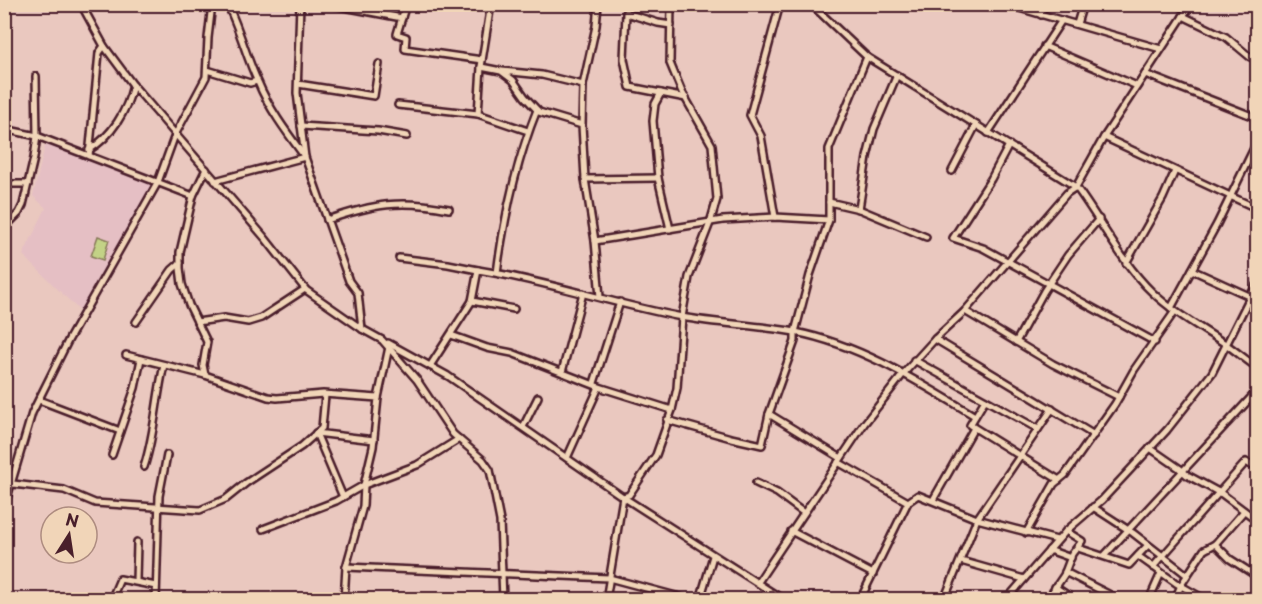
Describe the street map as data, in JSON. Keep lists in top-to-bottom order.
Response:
{
  "north": "top"
}
